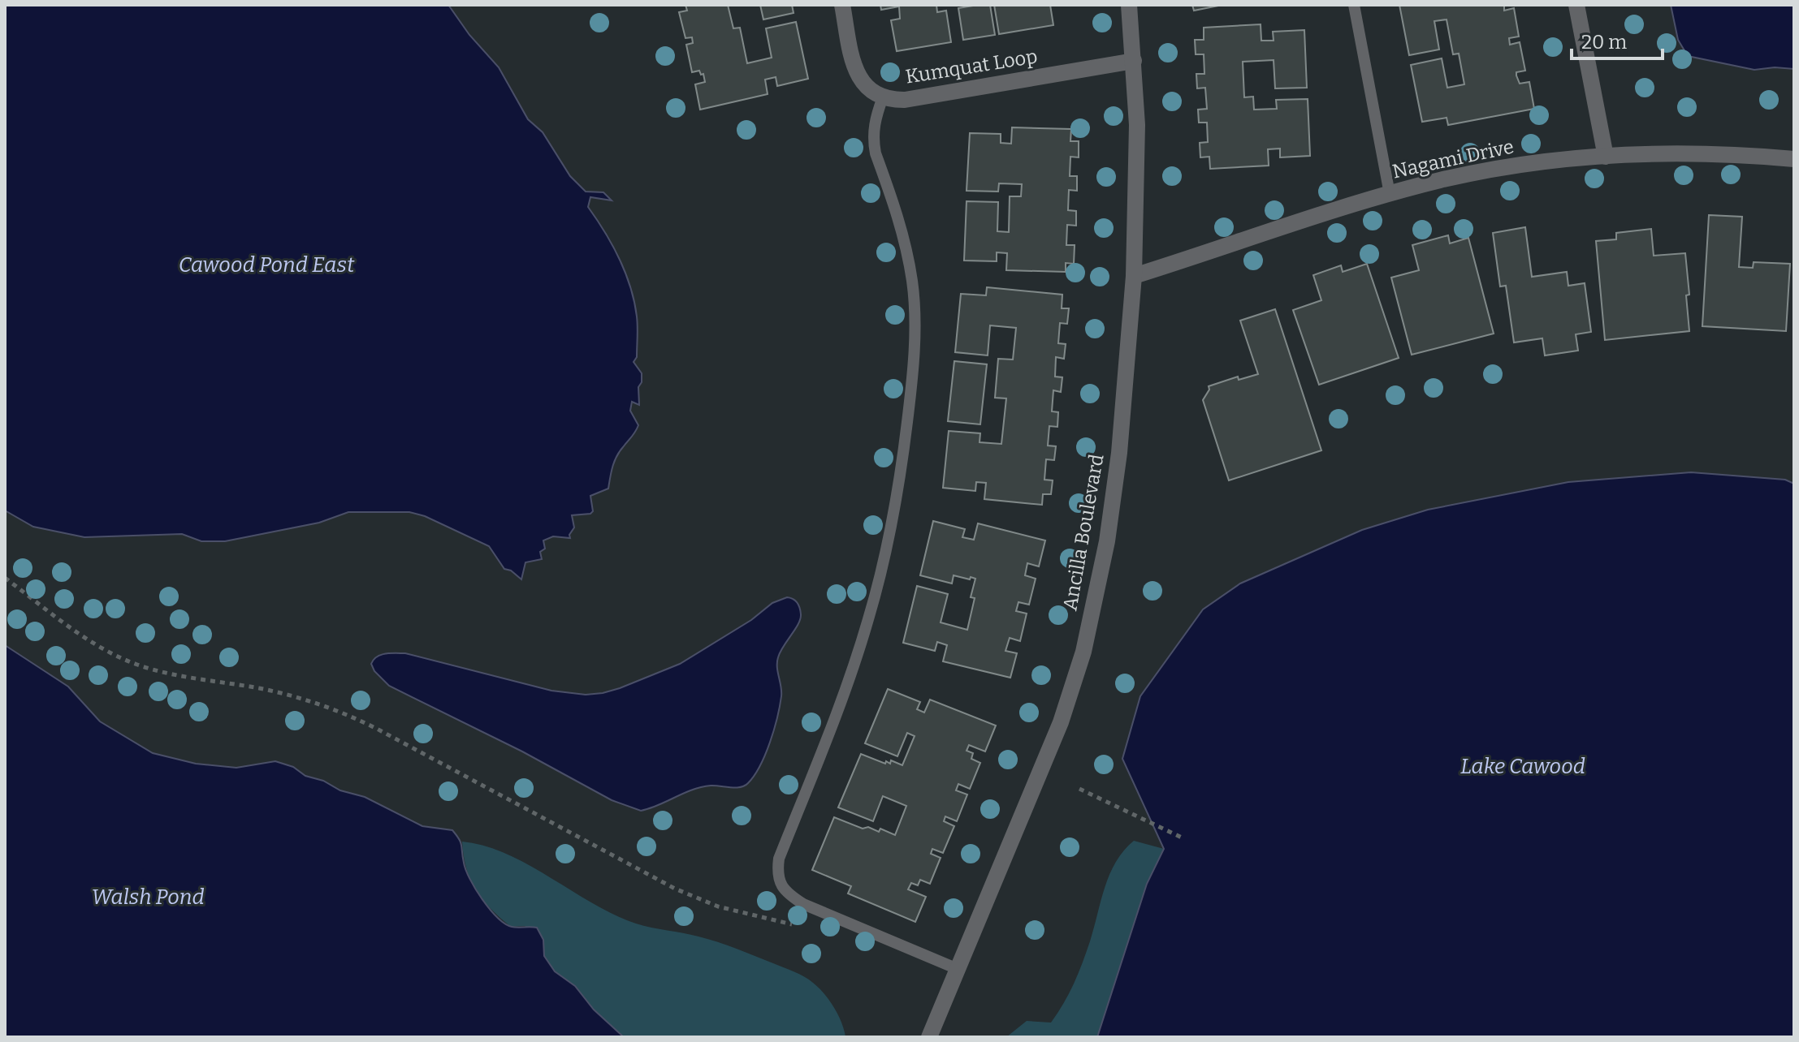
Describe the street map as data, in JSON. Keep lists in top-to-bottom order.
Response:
{
  "streets": {
    "street": ["Kumquat Loop", "Nagami Drive", "Ancilla Boulevard"]
  },
  "crossings": [
    ["Kumquat Loop", "Ancilla Boulevard"],
    ["Nagami Drive", "Ancilla Boulevard"]
  ],
  "water": ["Cawood Pond East", "Lake Cawood", "Walsh Pond"],
  "scale_bar": "20 m"
}
